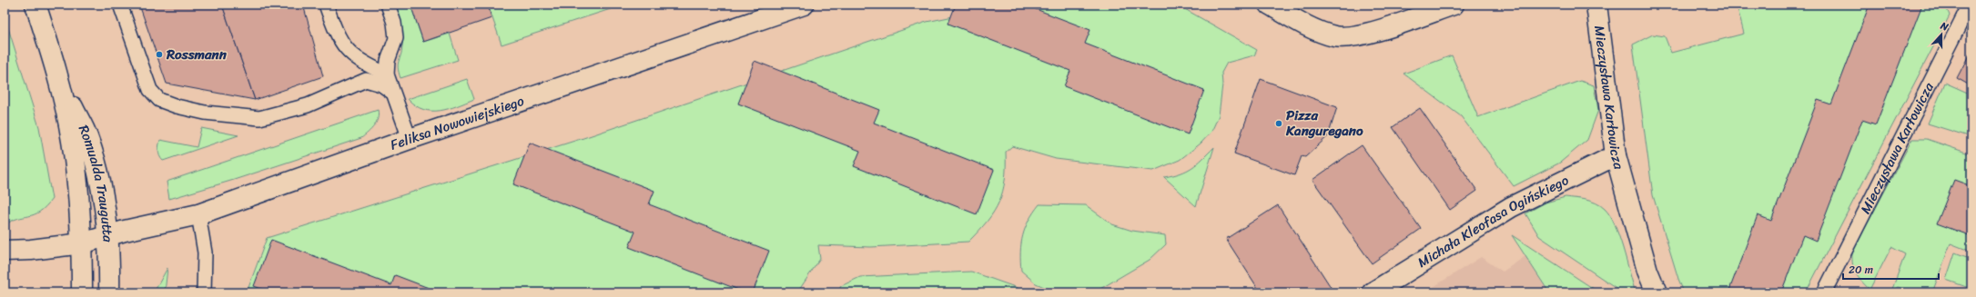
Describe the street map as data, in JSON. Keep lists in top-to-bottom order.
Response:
{
  "streets": {
    "street": [
      "Mieczysława Karłowicza",
      "Feliksa Nowowiejskiego",
      "Romualda Traugutta",
      "Michała Kleofasa Ogińskiego"
    ]
  },
  "crossings": [
    ["Mieczysława Karłowicza", "Michała Kleofasa Ogińskiego"],
    ["Feliksa Nowowiejskiego", "Romualda Traugutta"]
  ],
  "places": ["Rossmann", "Pizza Kanguregano"],
  "scale_bar": "20 m",
  "north": "top"
}
